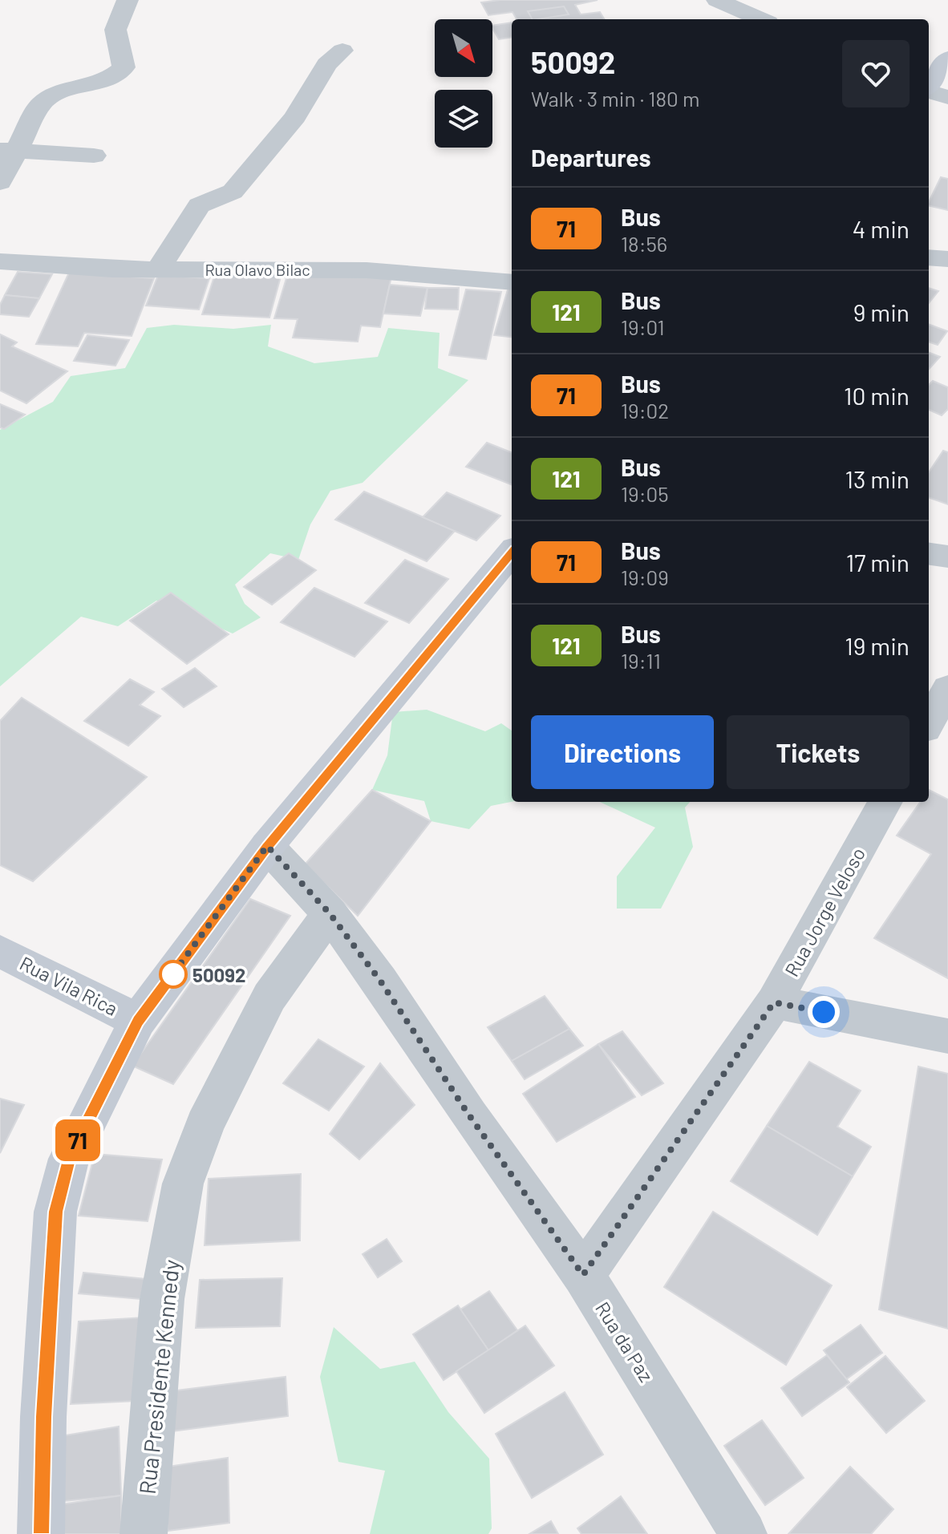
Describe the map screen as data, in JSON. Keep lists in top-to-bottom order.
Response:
{
  "streets": {
    "street": [
      "Rua Olavo Bilac",
      "Rua Jorge Veloso",
      "Rua Vila Rica",
      "Rua da Paz",
      "Rua Presidente Kennedy"
    ]
  },
  "crossings": [
    ["Rua Jorge Veloso", "Rua da Paz"],
    ["Rua da Paz", "Rua Presidente Kennedy"]
  ],
  "places": ["50092"],
  "lines": ["bus line 71"],
  "north": "bottom right",
  "page": {
    "on_map": "71",
    "heading": [
      ["50092", "Walk · 3 min · 180 m"],
      "Departures"
    ],
    "list": [
      {
        "mark": "71",
        "name": "Bus",
        "note": "18:56",
        "value": "4 min"
      },
      {
        "mark": "121",
        "name": "Bus",
        "note": "19:01",
        "value": "9 min"
      },
      {
        "mark": "71",
        "name": "Bus",
        "note": "19:02",
        "value": "10 min"
      },
      {
        "mark": "121",
        "name": "Bus",
        "note": "19:05",
        "value": "13 min"
      },
      {
        "mark": "71",
        "name": "Bus",
        "note": "19:09",
        "value": "17 min"
      },
      {
        "mark": "121",
        "name": "Bus",
        "note": "19:11",
        "value": "19 min"
      }
    ],
    "buttons": ["Directions", "Tickets"]
  }
}
